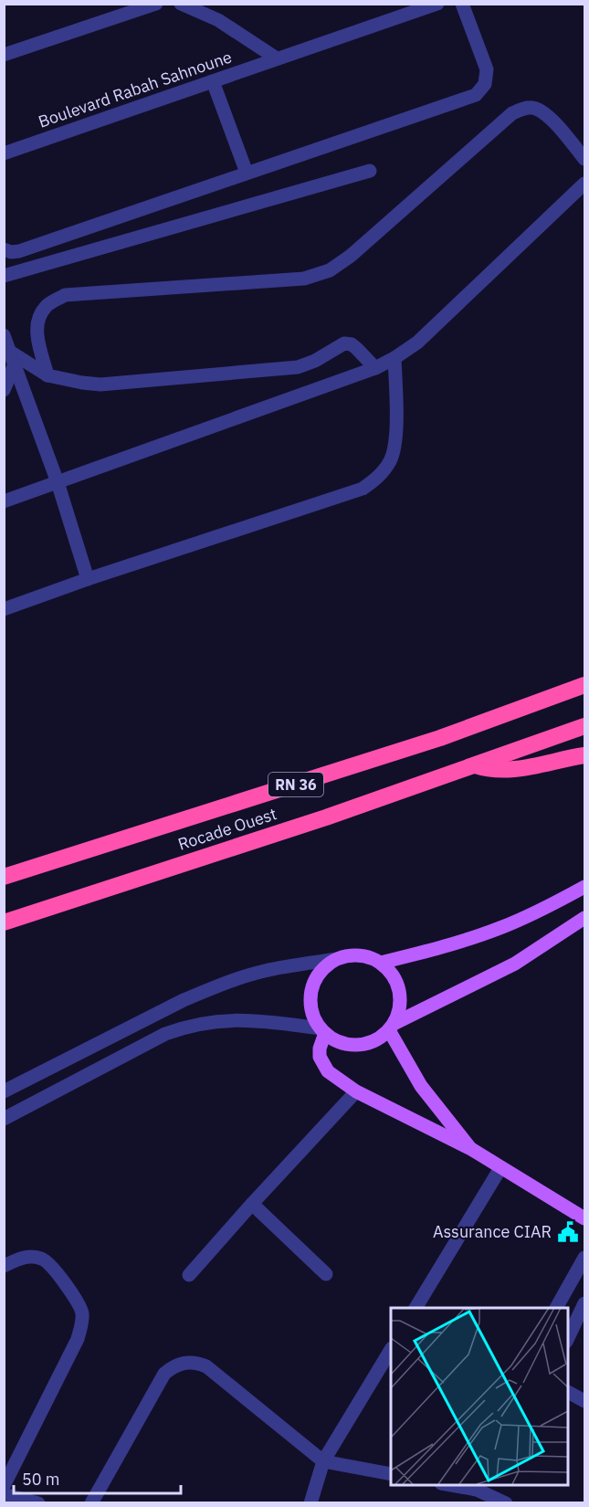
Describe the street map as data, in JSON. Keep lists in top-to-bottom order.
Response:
{
  "streets": {
    "highway": ["RN 36", "Rocade Ouest"],
    "street": ["Boulevard Rabah Sahnoune"]
  },
  "places": {
    "public building": ["Assurance CIAR"]
  },
  "scale_bar": "50 m"
}
